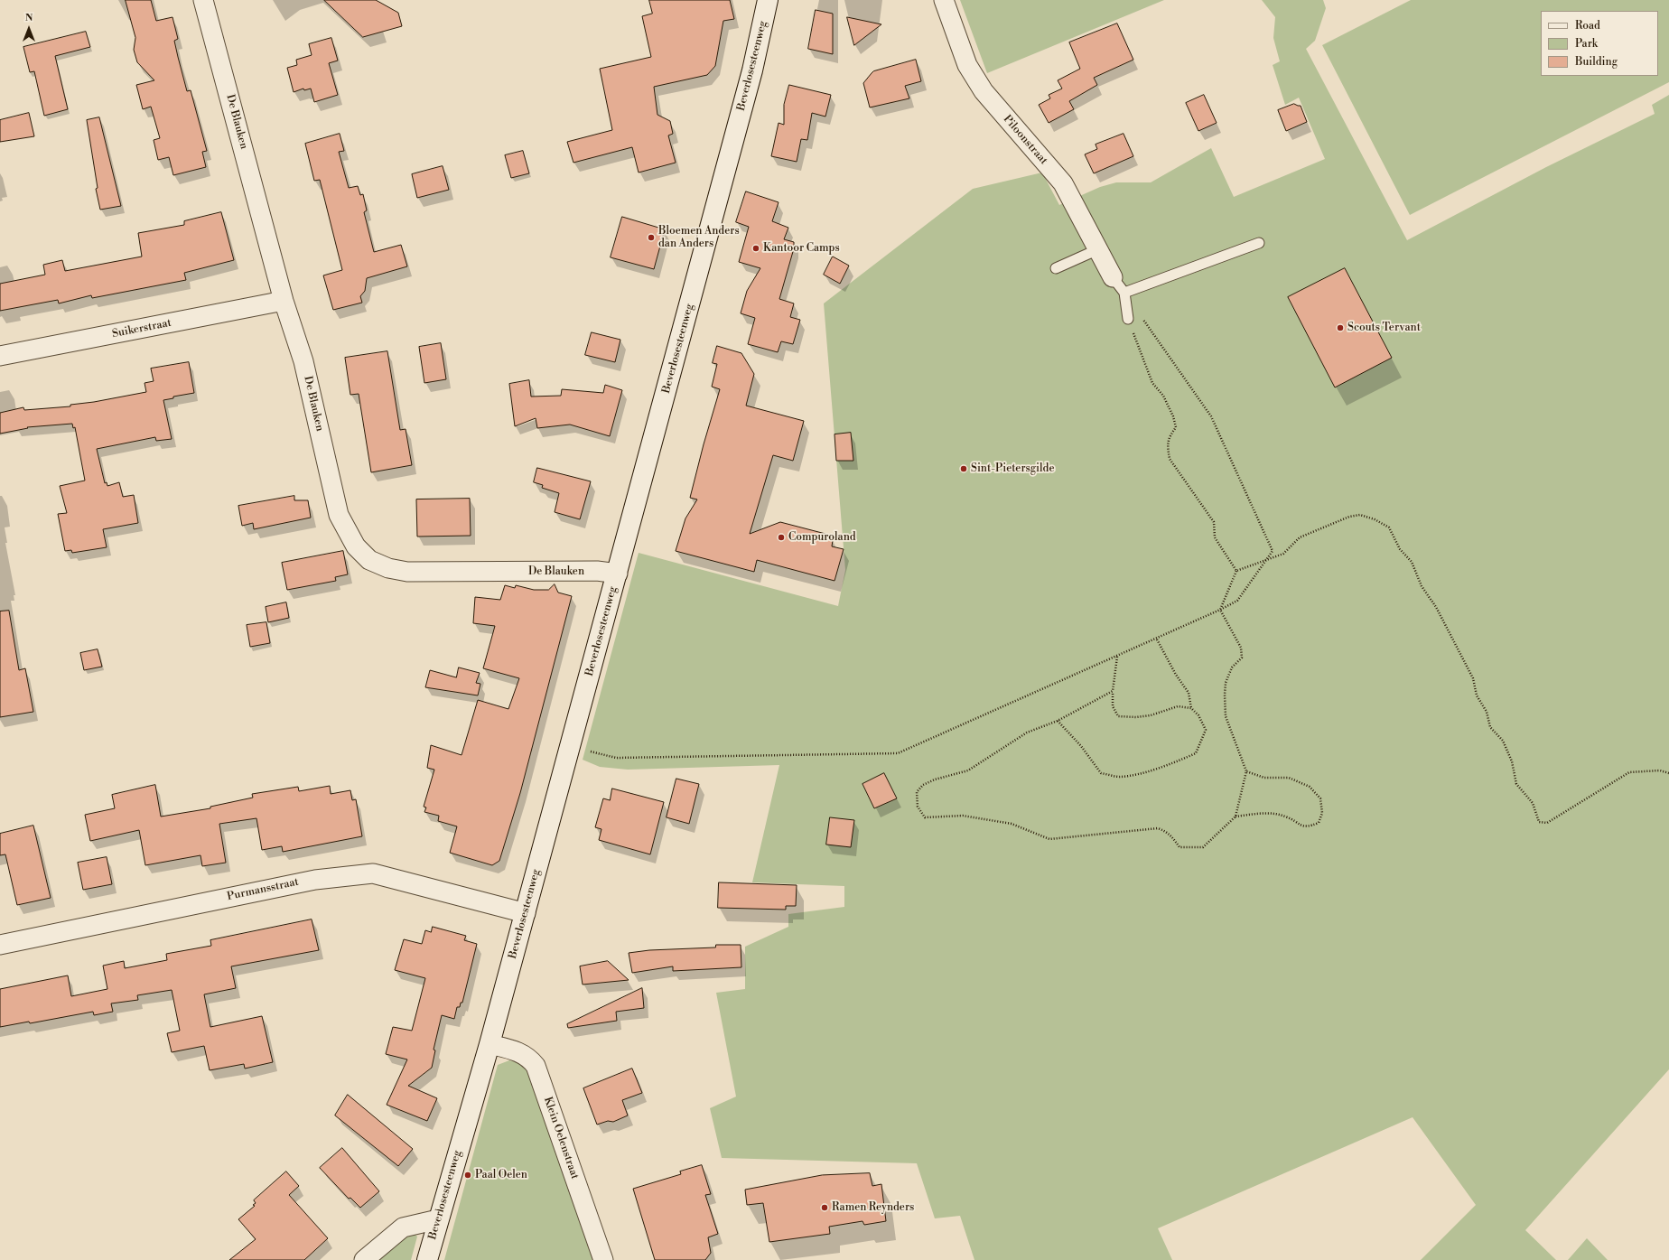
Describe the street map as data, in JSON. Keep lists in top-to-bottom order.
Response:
{
  "streets": {
    "street": [
      "Beverlosesteenweg",
      "De Blauken",
      "Piloonstraat",
      "Suikerstraat",
      "Purmansstraat",
      "Klein Oelenstraat"
    ]
  },
  "crossings": [
    ["Beverlosesteenweg", "De Blauken"],
    ["Beverlosesteenweg", "Purmansstraat"],
    ["Beverlosesteenweg", "Klein Oelenstraat"],
    ["De Blauken", "Suikerstraat"]
  ],
  "places": [
    "Bloemen Anders dan Anders",
    "Kantoor Camps",
    "Scouts Tervant",
    "Sint-Pietersgilde",
    "Compuroland",
    "Paal Oelen",
    "Ramen Reynders"
  ],
  "legend": ["Road", "Park", "Building"],
  "north": "top"
}
